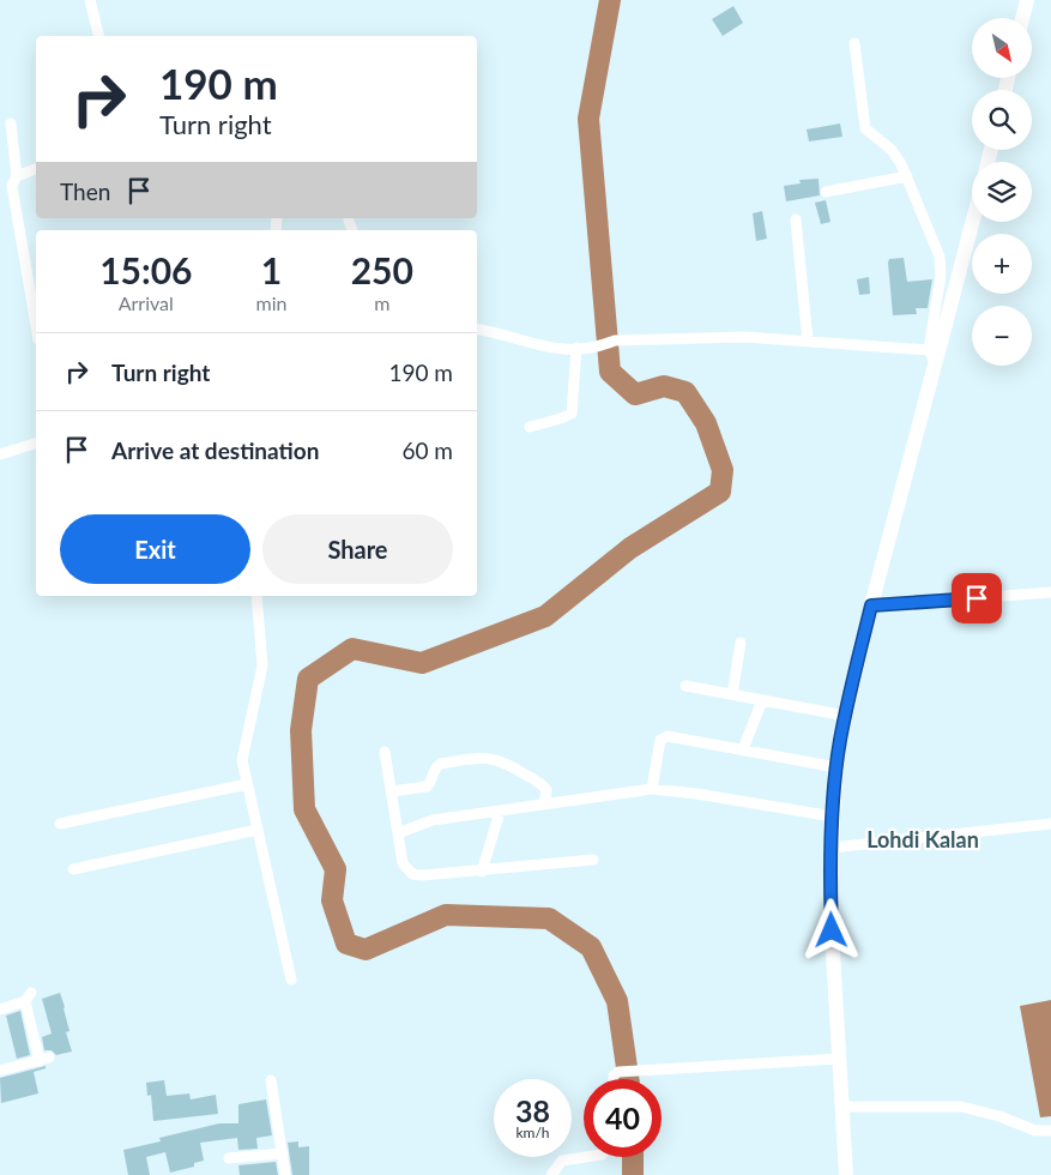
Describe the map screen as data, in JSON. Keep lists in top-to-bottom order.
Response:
{
  "districts": ["Lohdi Kalan"],
  "north": "bottom right",
  "page": {
    "map_buttons": ["+", "−"],
    "turn": ["190 m", "Turn right"],
    "then": "Then",
    "eta": [
      "15:06",
      "Arrival",
      "1",
      "min",
      "250",
      "m"
    ],
    "list": [
      {
        "name": "Turn right",
        "value": "190 m"
      },
      {
        "name": "Arrive at destination",
        "value": "60 m"
      }
    ],
    "buttons": ["Exit", "Share"],
    "speed": "38 km/h",
    "limit": "40"
  }
}
